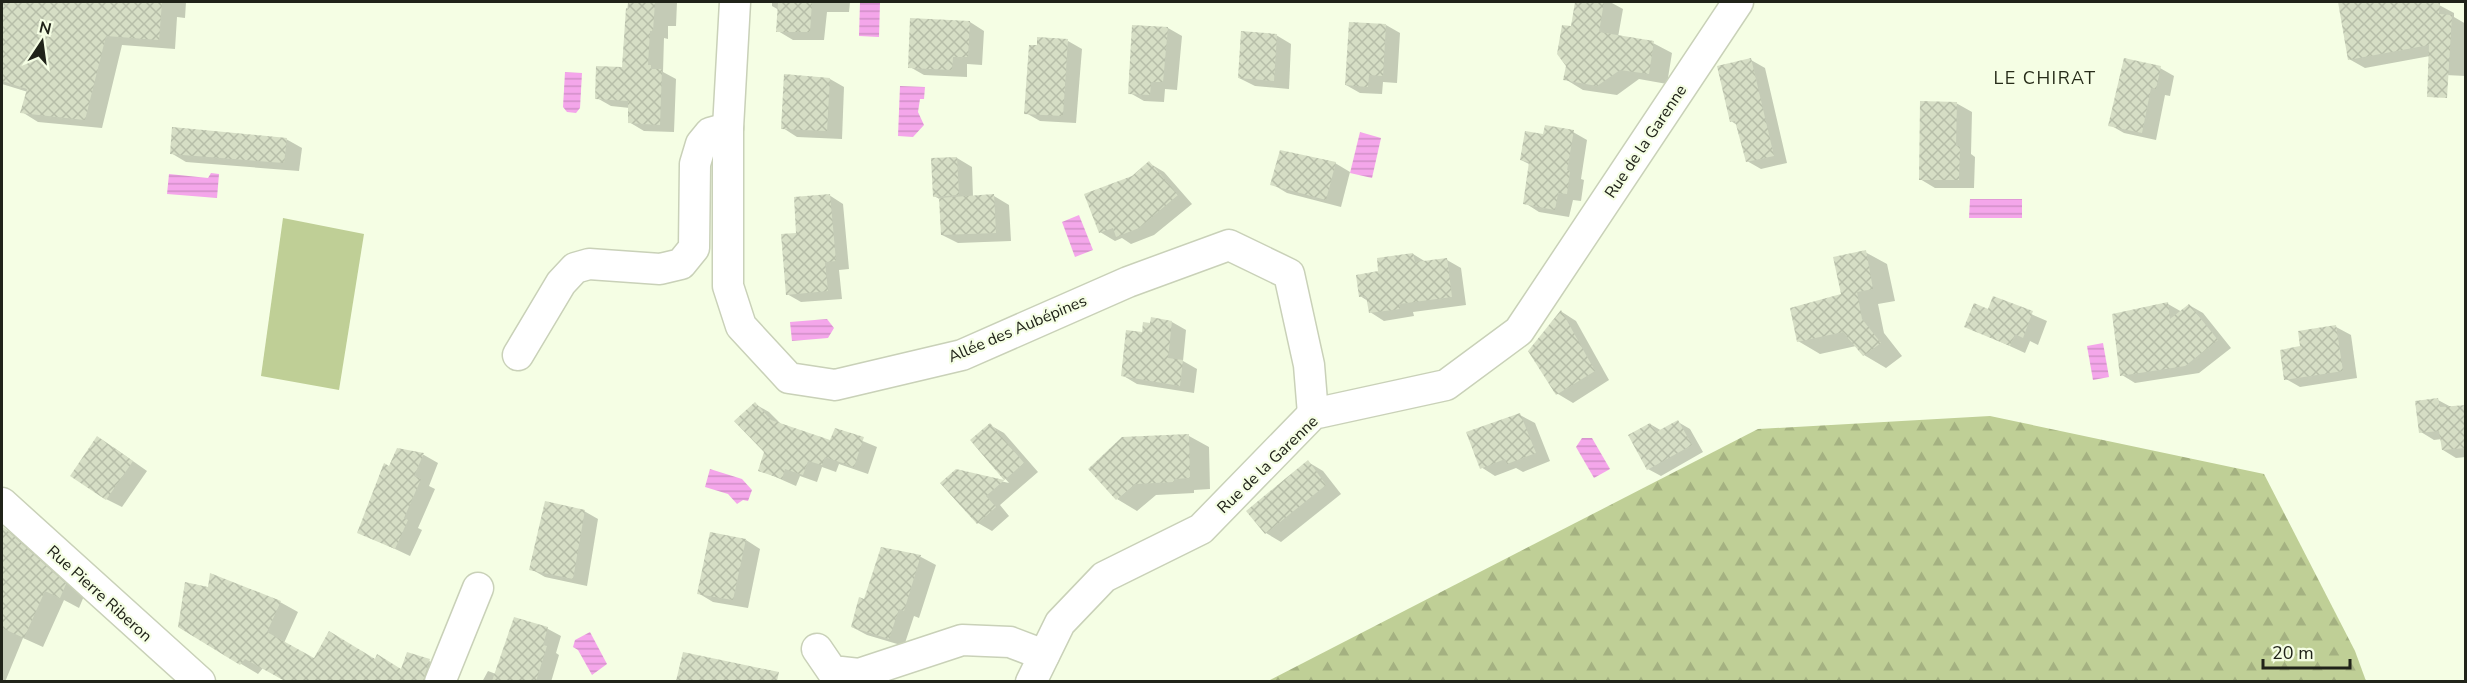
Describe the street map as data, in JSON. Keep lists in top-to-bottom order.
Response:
{
  "streets": {
    "street": ["Rue de la Garenne", "Allée des Aubépines", "Rue Pierre Riberon"]
  },
  "crossings": [
    ["Rue de la Garenne", "Allée des Aubépines"]
  ],
  "districts": ["LE CHIRAT"],
  "scale_bar": "20 m",
  "north": "top"
}
